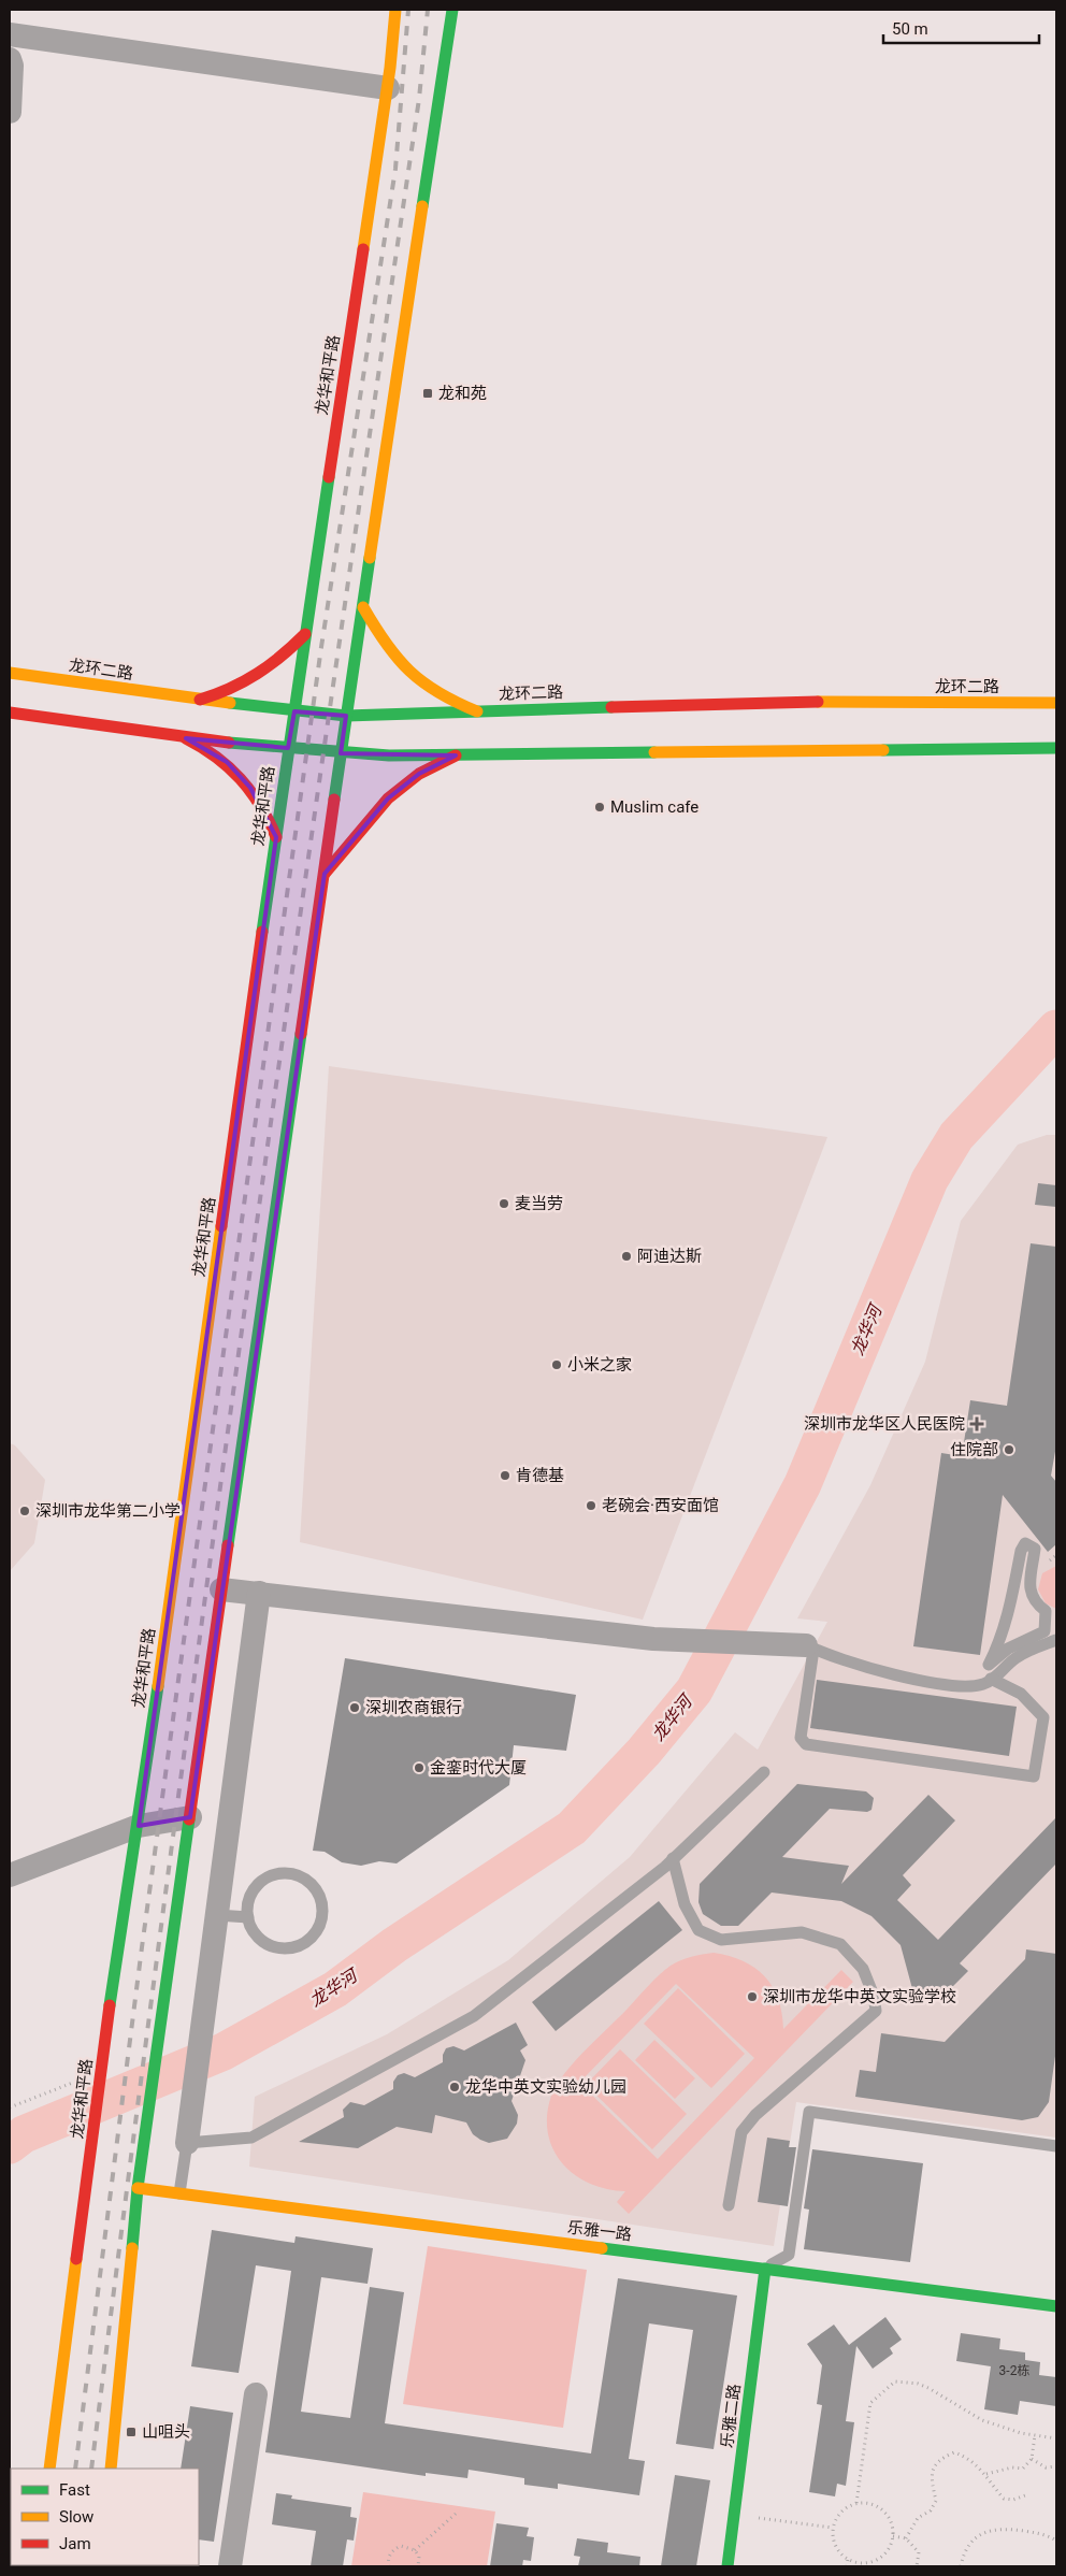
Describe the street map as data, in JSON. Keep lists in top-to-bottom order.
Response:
{
  "streets": {
    "main road": [
      "龙华和平路",
      "龙环二路",
      "乐雅一路",
      "乐雅二路"
    ]
  },
  "crossings": [
    ["龙华和平路", "龙环二路"],
    ["乐雅一路", "乐雅二路"]
  ],
  "water": ["龙华河"],
  "places": {
    "transit": ["龙和苑", "山咀头"],
    "other": [
      "Muslim cafe",
      "麦当劳",
      "阿迪达斯",
      "小米之家",
      "住院部",
      "肯德基",
      "老碗会·西安面馆",
      "深圳市龙华第二小学",
      "深圳农商银行",
      "金銮时代大厦",
      "深圳市龙华中英文实验学校",
      "龙华中英文实验幼儿园"
    ],
    "health": ["深圳市龙华区人民医院"]
  },
  "house_numbers": ["3-2栋"],
  "legend": ["Fast", "Slow", "Jam"],
  "scale_bar": "50 m"
}
